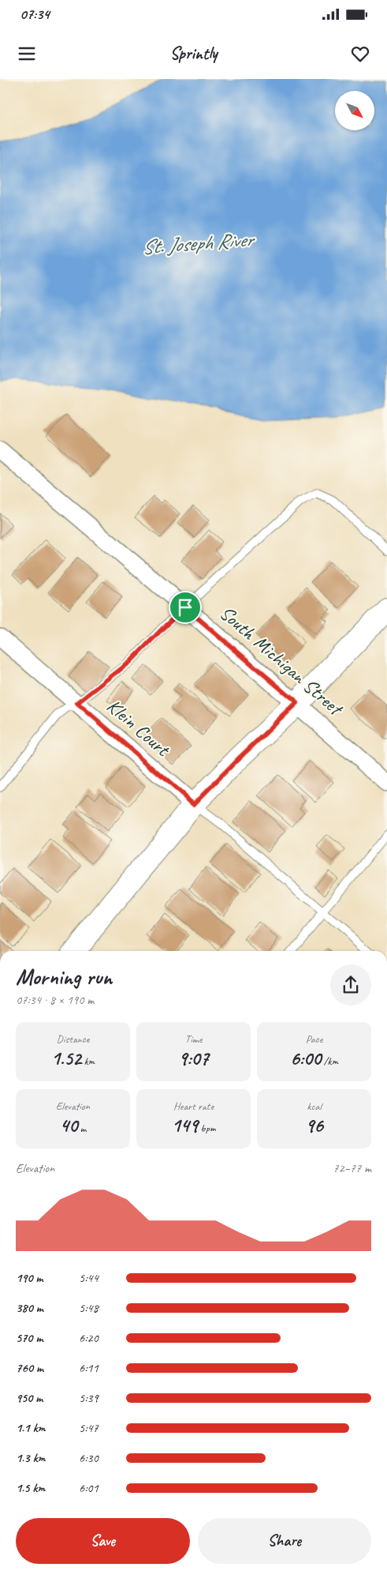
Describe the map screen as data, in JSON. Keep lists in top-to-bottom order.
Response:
{
  "streets": {
    "street": ["South Michigan Street", "Klein Court"]
  },
  "water": ["St. Joseph River"],
  "north": "bottom right",
  "page": {
    "status": "07:34",
    "header": "Sprintly",
    "heading": ["Morning run", "07:34 · 8 × 190 m"],
    "stats": [
      ["Distance", "1.52 km"],
      ["Time", "9:07"],
      ["Pace", "6:00 /km"],
      ["Elevation", "40 m"],
      ["Heart rate", "149 bpm"],
      ["kcal", "96"]
    ],
    "chart": ["Elevation", "72–77 m"],
    "list": [
      {
        "name": "190 m",
        "note": "5:44"
      },
      {
        "name": "380 m",
        "note": "5:48"
      },
      {
        "name": "570 m",
        "note": "6:20"
      },
      {
        "name": "760 m",
        "note": "6:11"
      },
      {
        "name": "950 m",
        "note": "5:39"
      },
      {
        "name": "1.1 km",
        "note": "5:47"
      },
      {
        "name": "1.3 km",
        "note": "6:30"
      },
      {
        "name": "1.5 km",
        "note": "6:01"
      }
    ],
    "buttons": ["Save", "Share"]
  }
}
